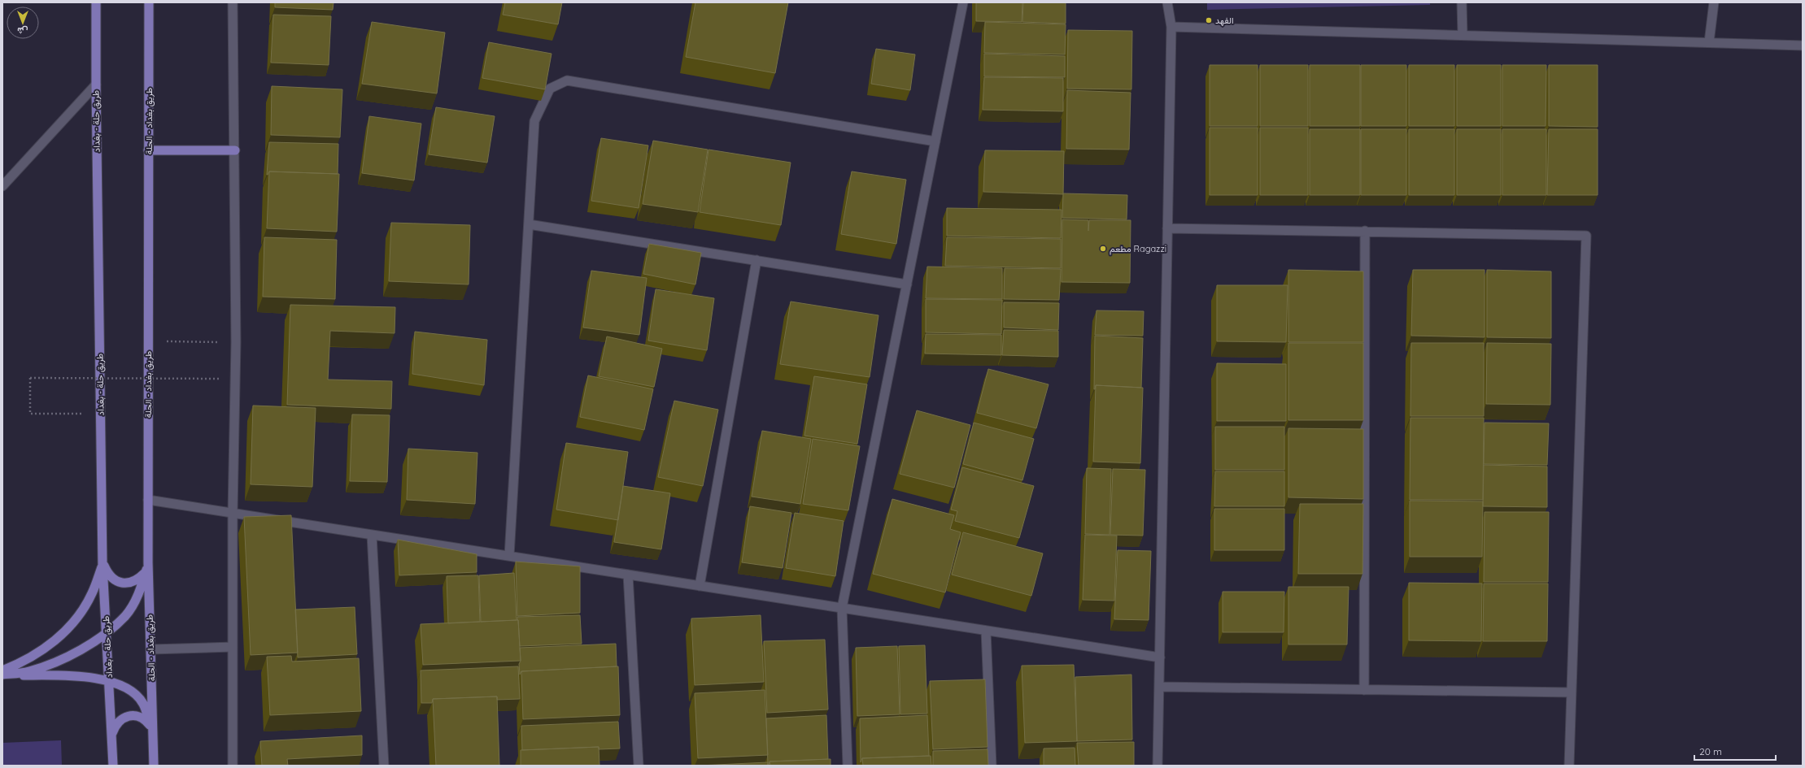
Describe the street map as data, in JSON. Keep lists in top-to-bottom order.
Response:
{
  "streets": {
    "main road": ["طريق حلة - بغداد", "طريق بغداد - الحلة"]
  },
  "places": ["الفهد", "مطعم Ragazzi"],
  "scale_bar": "20 m",
  "north": "bottom"
}
